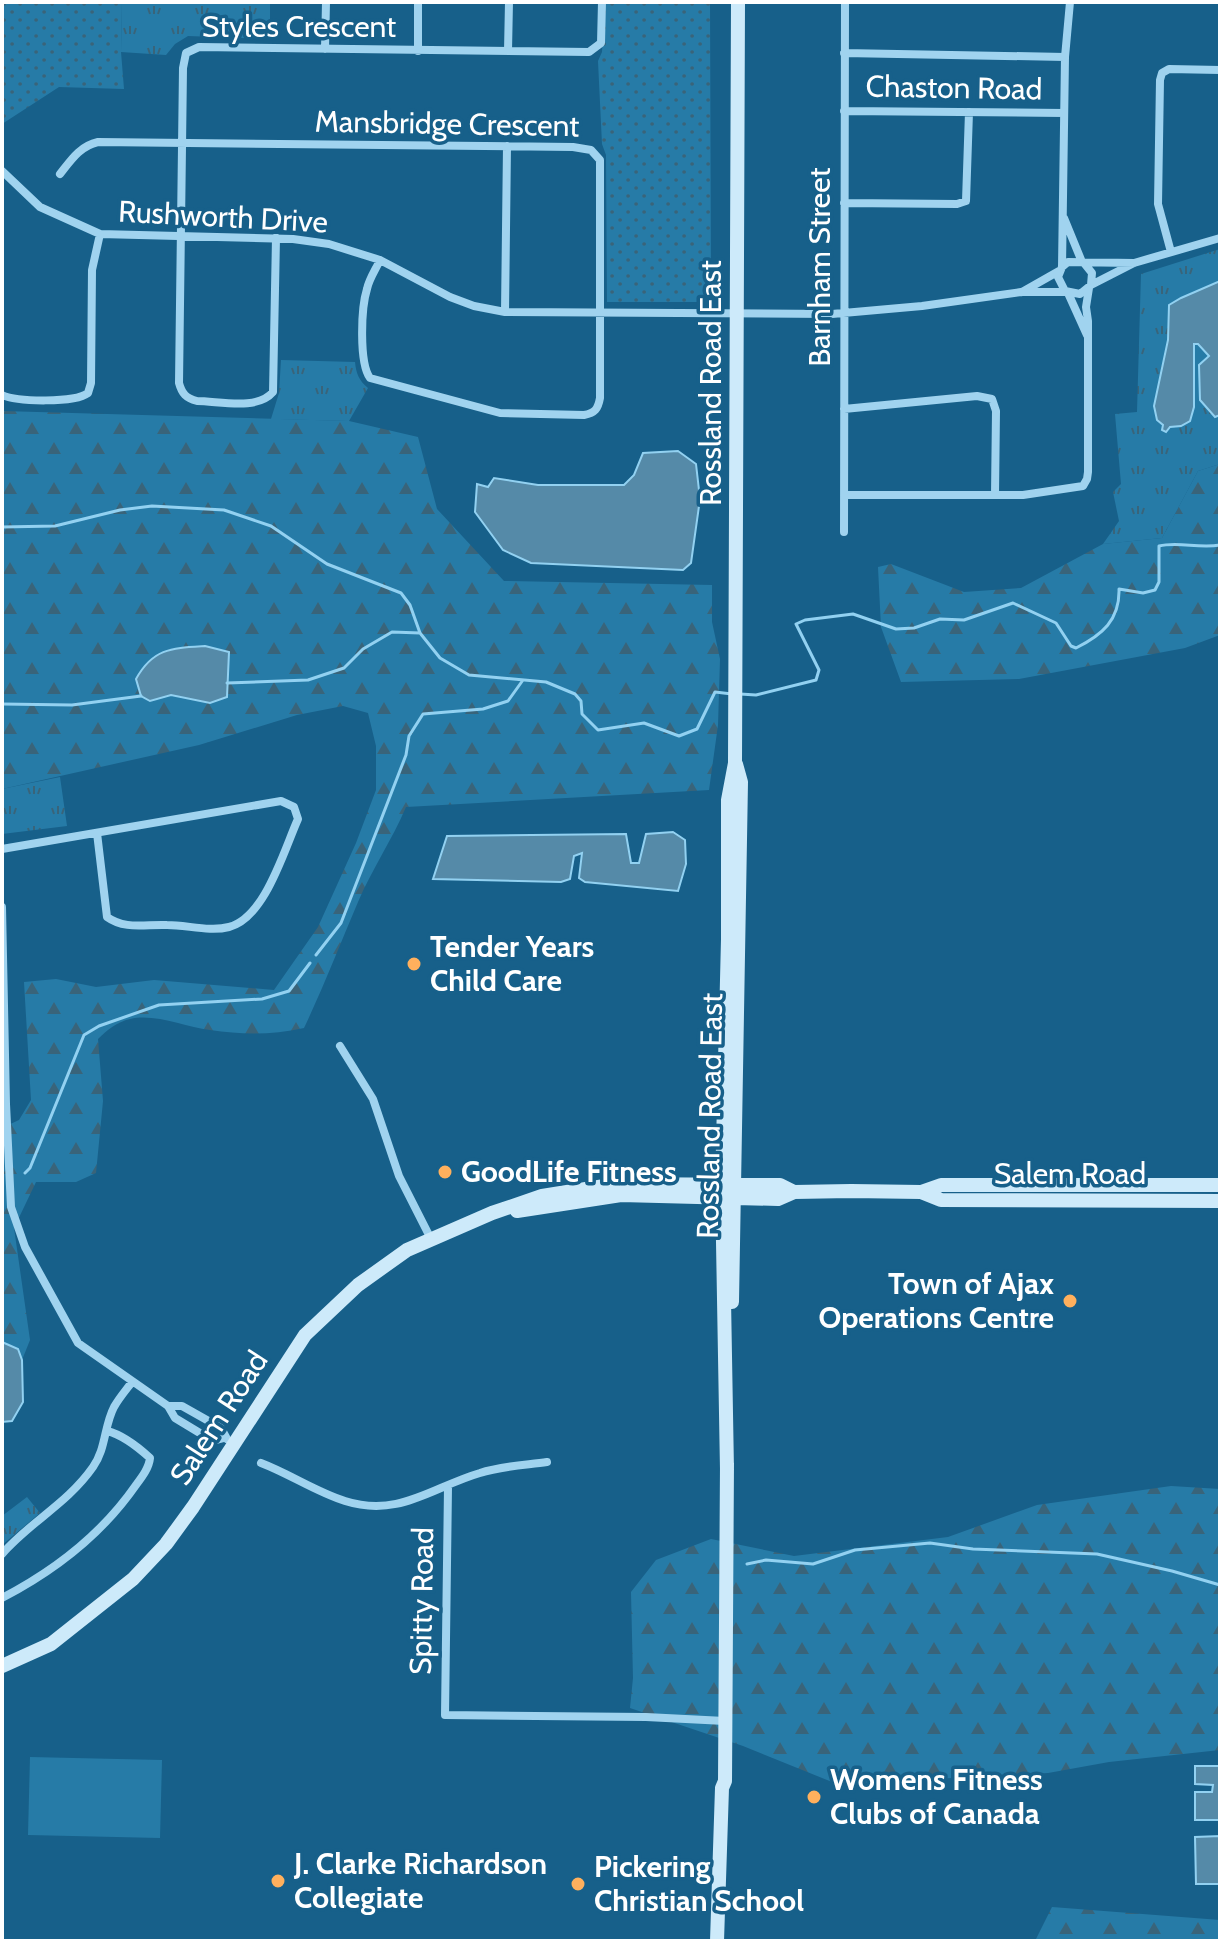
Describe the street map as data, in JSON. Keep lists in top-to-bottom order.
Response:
{
  "streets": {
    "main road": ["Rossland Road East", "Salem Road"],
    "street": [
      "Styles Crescent",
      "Chaston Road",
      "Mansbridge Crescent",
      "Rushworth Drive",
      "Barnham Street",
      "Spitty Road"
    ]
  },
  "crossings": [
    ["Styles Crescent", "Mansbridge Crescent"],
    ["Styles Crescent", "Rushworth Drive"],
    ["Chaston Road", "Barnham Street"],
    ["Mansbridge Crescent", "Rushworth Drive"],
    ["Rushworth Drive", "Barnham Street"],
    ["Rushworth Drive", "Rossland Road East"],
    ["Rossland Road East", "Salem Road"],
    ["Rossland Road East", "Spitty Road"]
  ],
  "places": [
    "Tender Years Child Care",
    "GoodLife Fitness",
    "Town of Ajax Operations Centre",
    "Womens Fitness Clubs of Canada",
    "J. Clarke Richardson Collegiate",
    "Pickering Christian School"
  ]
}
